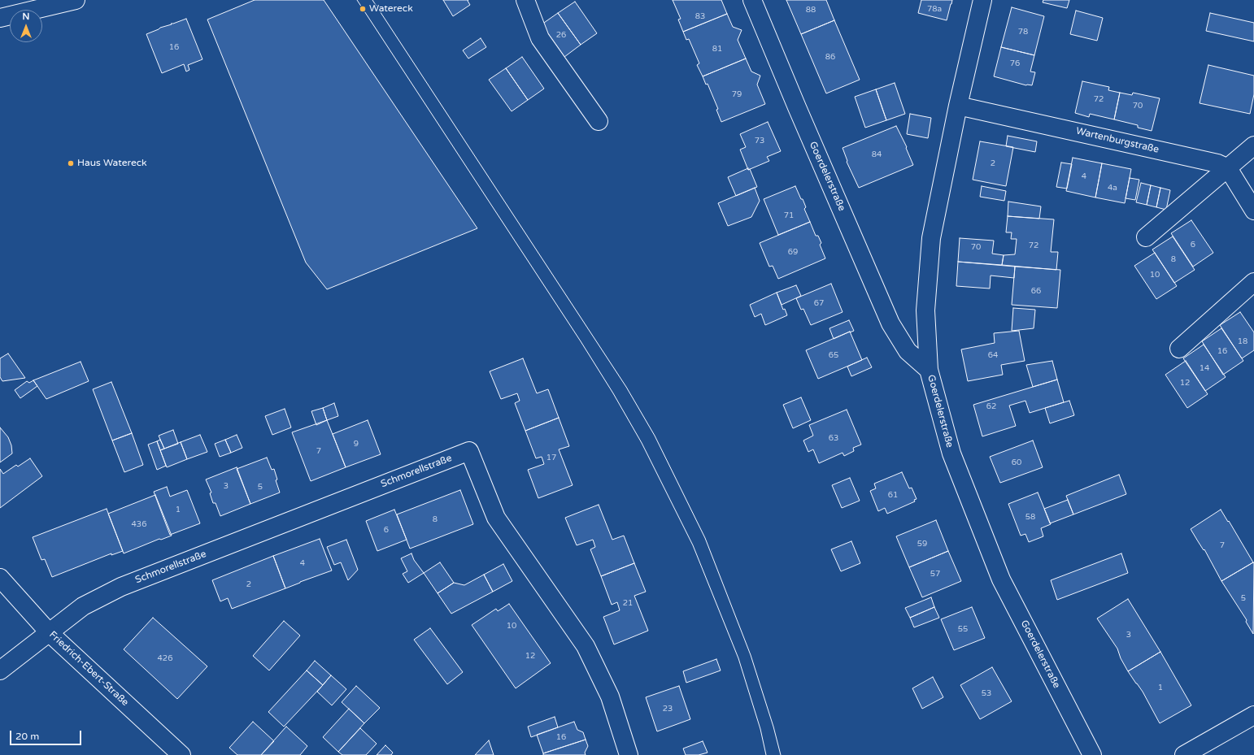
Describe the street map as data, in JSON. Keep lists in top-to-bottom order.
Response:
{
  "streets": {
    "street": [
      "Wartenburgstraße",
      "Goerdelerstraße",
      "Schmorellstraße",
      "Friedrich-Ebert-Straße"
    ]
  },
  "crossings": [
    ["Schmorellstraße", "Friedrich-Ebert-Straße"]
  ],
  "places": ["Watereck", "Haus Watereck"],
  "house_numbers": [
    "78a",
    "88",
    "83",
    "78",
    "26",
    "16",
    "81",
    "86",
    "76",
    "79",
    "72",
    "70",
    "73",
    "84",
    "2",
    "4",
    "4a",
    "71",
    "6",
    "72",
    "70",
    "69",
    "8",
    "10",
    "66",
    "67",
    "18",
    "16",
    "65",
    "64",
    "14",
    "12",
    "62",
    "63",
    "9",
    "7",
    "17",
    "60",
    "3",
    "5",
    "61",
    "1",
    "58",
    "8",
    "436",
    "6",
    "59",
    "7",
    "4",
    "57",
    "2",
    "5",
    "21",
    "10",
    "55",
    "3",
    "12",
    "426",
    "1",
    "53",
    "23",
    "16"
  ],
  "scale_bar": "20 m",
  "north": "top"
}
